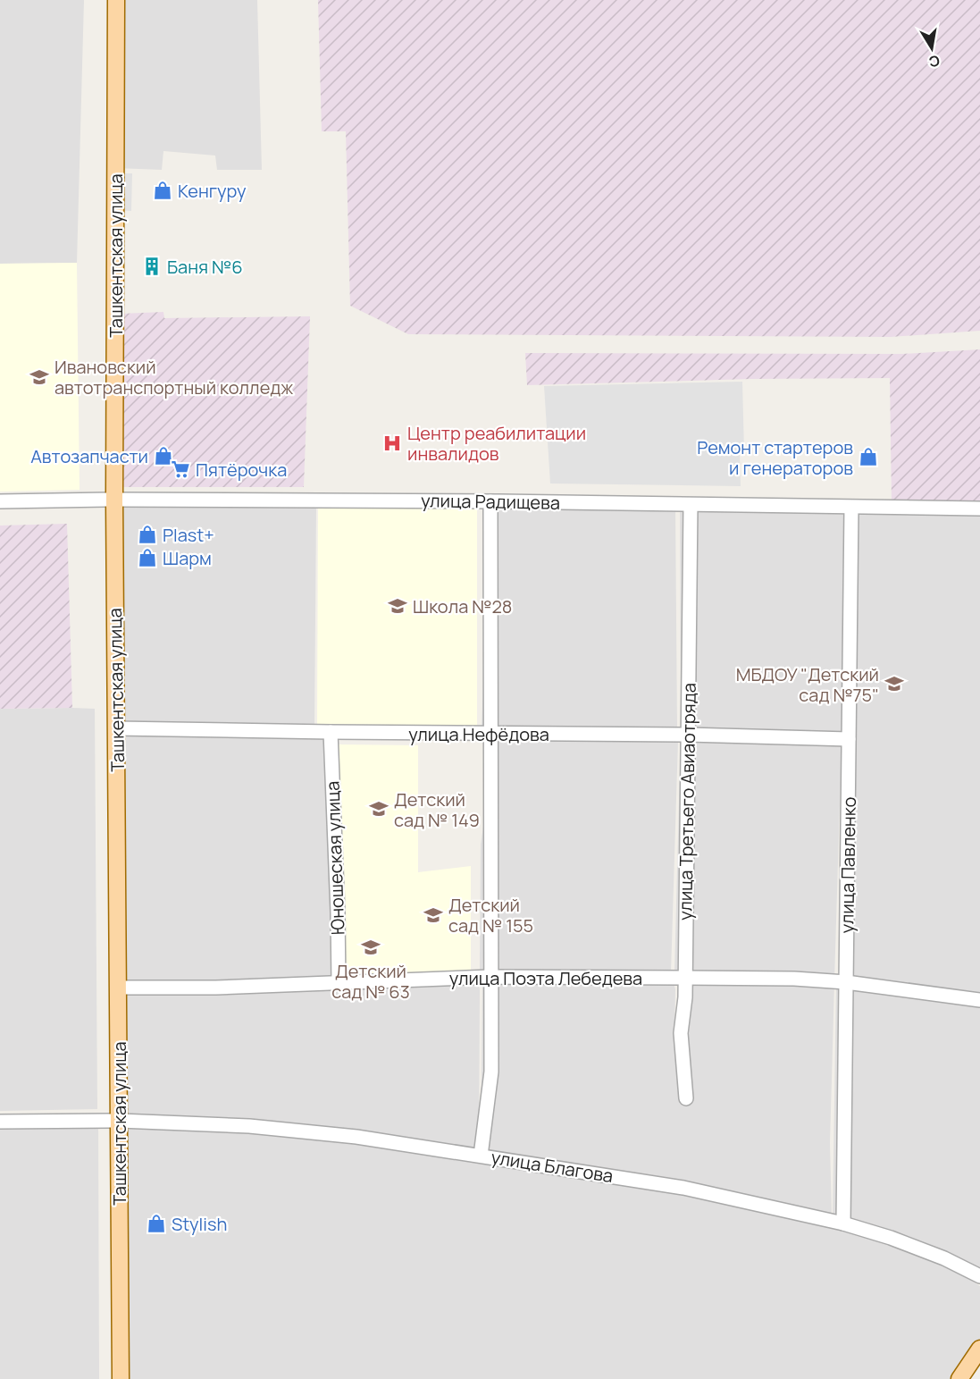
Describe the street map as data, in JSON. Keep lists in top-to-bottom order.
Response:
{
  "streets": {
    "main road": ["Ташкентская улица"],
    "street": [
      "улица Радищева",
      "улица Нефёдова",
      "улица Третьего Авиаотряда",
      "Юношеская улица",
      "улица Павленко",
      "улица Поэта Лебедева",
      "улица Благова"
    ]
  },
  "crossings": [
    ["Ташкентская улица", "улица Радищева"],
    ["Ташкентская улица", "улица Нефёдова"],
    ["Ташкентская улица", "улица Поэта Лебедева"],
    ["Ташкентская улица", "улица Благова"],
    ["улица Радищева", "улица Третьего Авиаотряда"],
    ["улица Радищева", "улица Павленко"],
    ["улица Нефёдова", "улица Третьего Авиаотряда"],
    ["улица Нефёдова", "Юношеская улица"],
    ["улица Нефёдова", "улица Павленко"],
    ["улица Третьего Авиаотряда", "улица Поэта Лебедева"],
    ["Юношеская улица", "улица Поэта Лебедева"],
    ["улица Павленко", "улица Поэта Лебедева"],
    ["улица Павленко", "улица Благова"]
  ],
  "places": {
    "shop": [
      "Кенгуру",
      "Автозапчасти",
      "Ремонт стартеров и генераторов",
      "Plast+",
      "Шарм",
      "Stylish"
    ],
    "building": ["Баня №6"],
    "school or university": [
      "Ивановский автотранспортный колледж",
      "Школа №28",
      "МБДОУ \"Детский сад №75\"",
      "Детский сад № 149",
      "Детский сад № 155",
      "Детский сад № 63"
    ],
    "hospital": ["Центр реабилитации инвалидов"],
    "supermarket": ["Пятёрочка"]
  },
  "north": "bottom"
}
